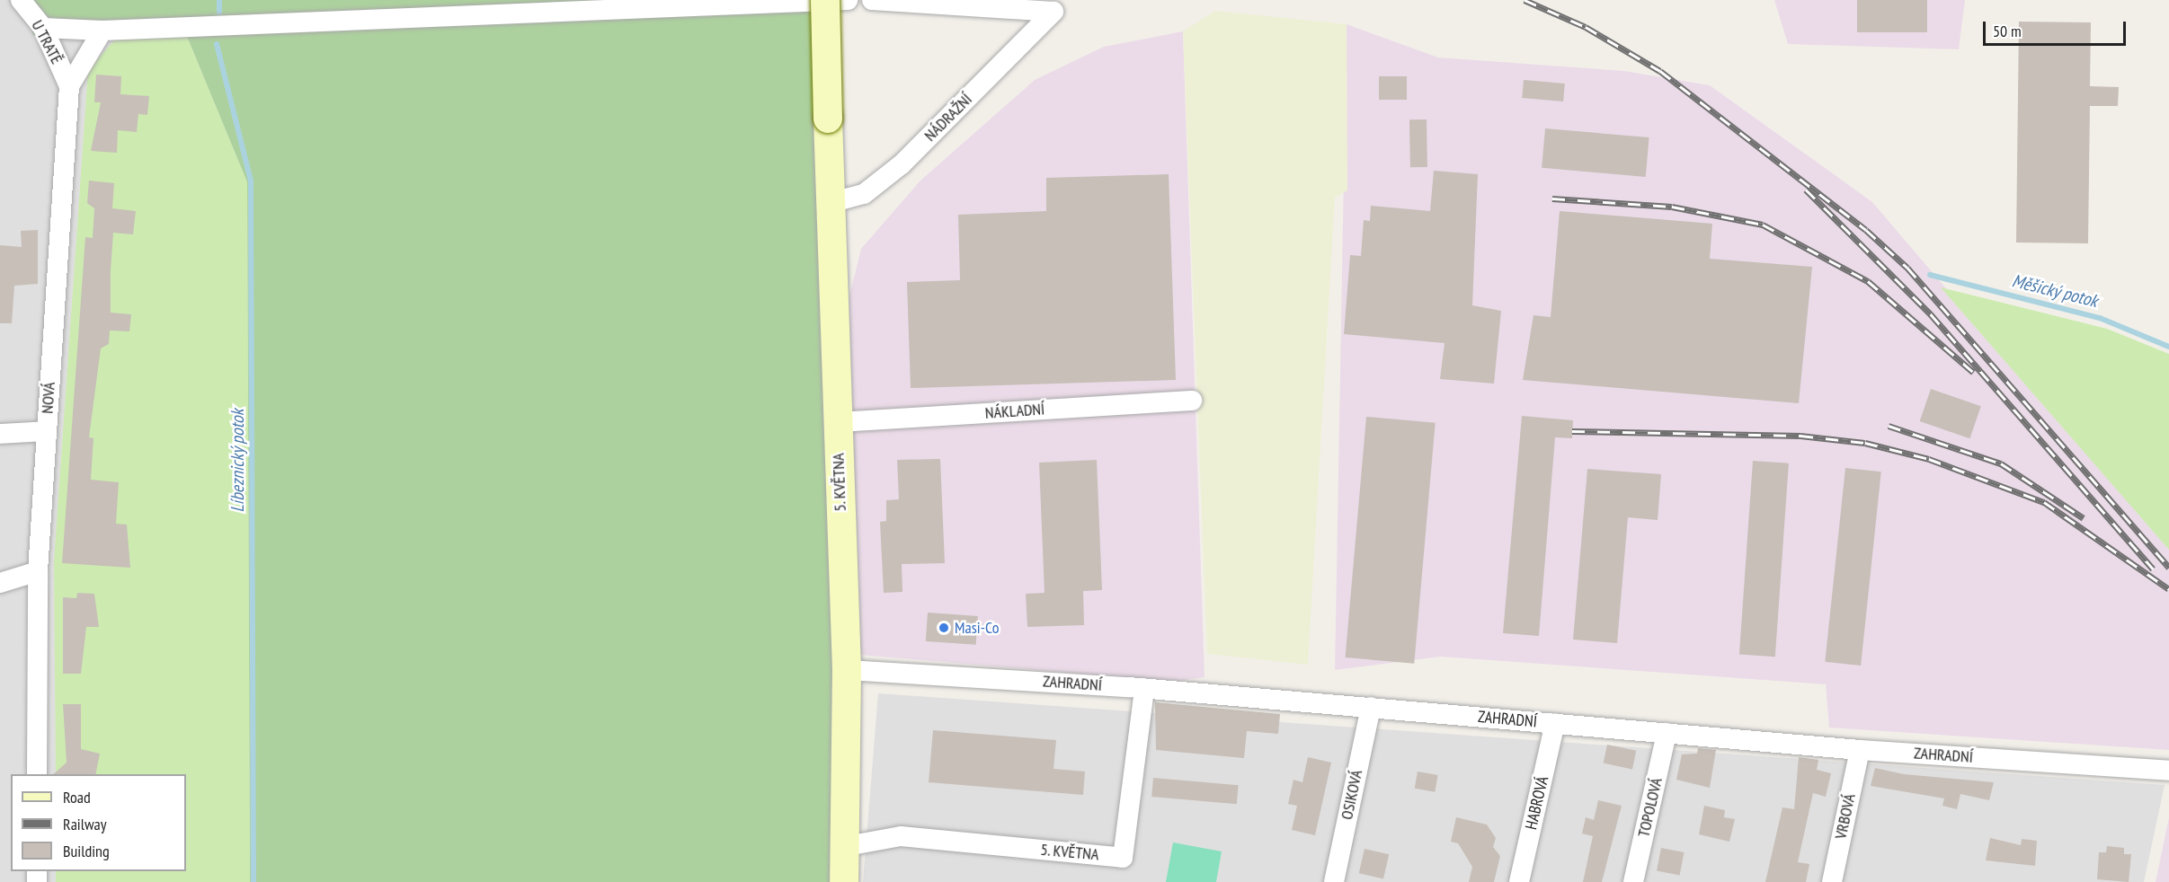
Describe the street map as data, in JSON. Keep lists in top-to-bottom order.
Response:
{
  "streets": {
    "main road": ["5. KVĚTNA"],
    "street": [
      "U TRATĚ",
      "NÁDRAŽNÍ",
      "NOVÁ",
      "NÁKLADNÍ",
      "ZAHRADNÍ",
      "OSIKOVÁ",
      "HABROVÁ",
      "TOPOLOVÁ",
      "VRBOVÁ"
    ]
  },
  "crossings": [
    ["U TRATĚ", "NOVÁ"],
    ["NÁDRAŽNÍ", "5. KVĚTNA"],
    ["NÁKLADNÍ", "5. KVĚTNA"],
    ["5. KVĚTNA", "ZAHRADNÍ"],
    ["ZAHRADNÍ", "OSIKOVÁ"],
    ["ZAHRADNÍ", "HABROVÁ"],
    ["ZAHRADNÍ", "TOPOLOVÁ"],
    ["ZAHRADNÍ", "VRBOVÁ"]
  ],
  "water": ["Měšický potok", "Líbeznický potok"],
  "places": ["Masi-Co"],
  "legend": ["Road", "Railway", "Building"],
  "scale_bar": "50 m"
}
